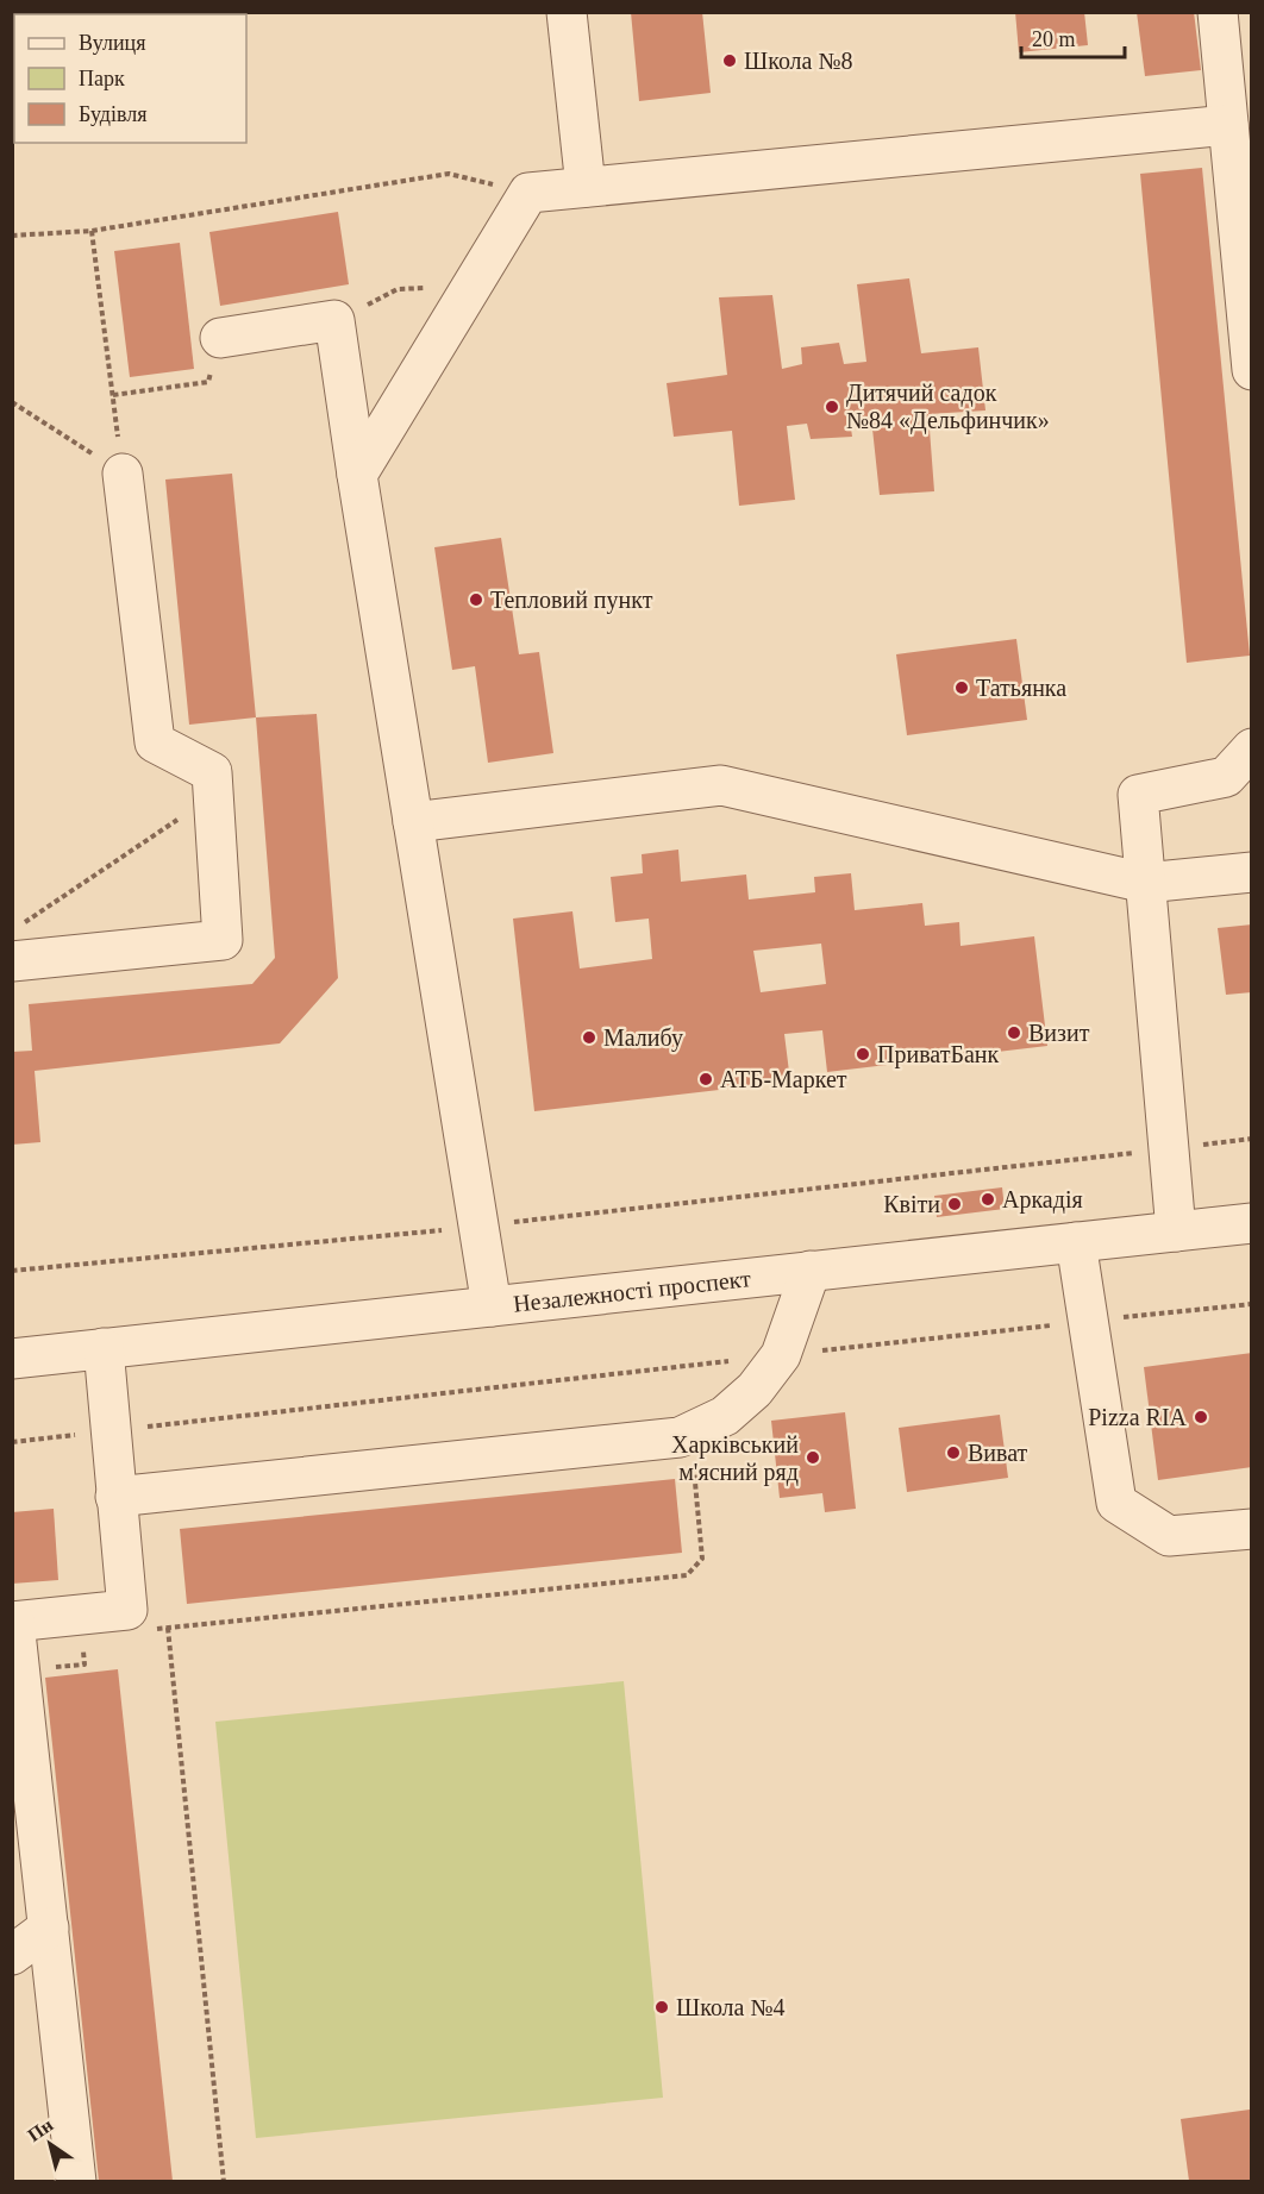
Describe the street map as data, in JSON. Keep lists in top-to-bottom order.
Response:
{
  "streets": {
    "street": ["Незалежності проспект"]
  },
  "places": [
    "Школа №8",
    "Дитячий садок №84 «Дельфинчик»",
    "Тепловий пункт",
    "Татьянка",
    "Визит",
    "Малибу",
    "ПриватБанк",
    "АТБ-Маркет",
    "Аркадія",
    "Квіти",
    "Pizza RIA",
    "Виват",
    "Харківський м'ясний ряд",
    "Школа №4"
  ],
  "legend": ["Вулиця", "Парк", "Будівля"],
  "scale_bar": "20 m",
  "north": "top left"
}
